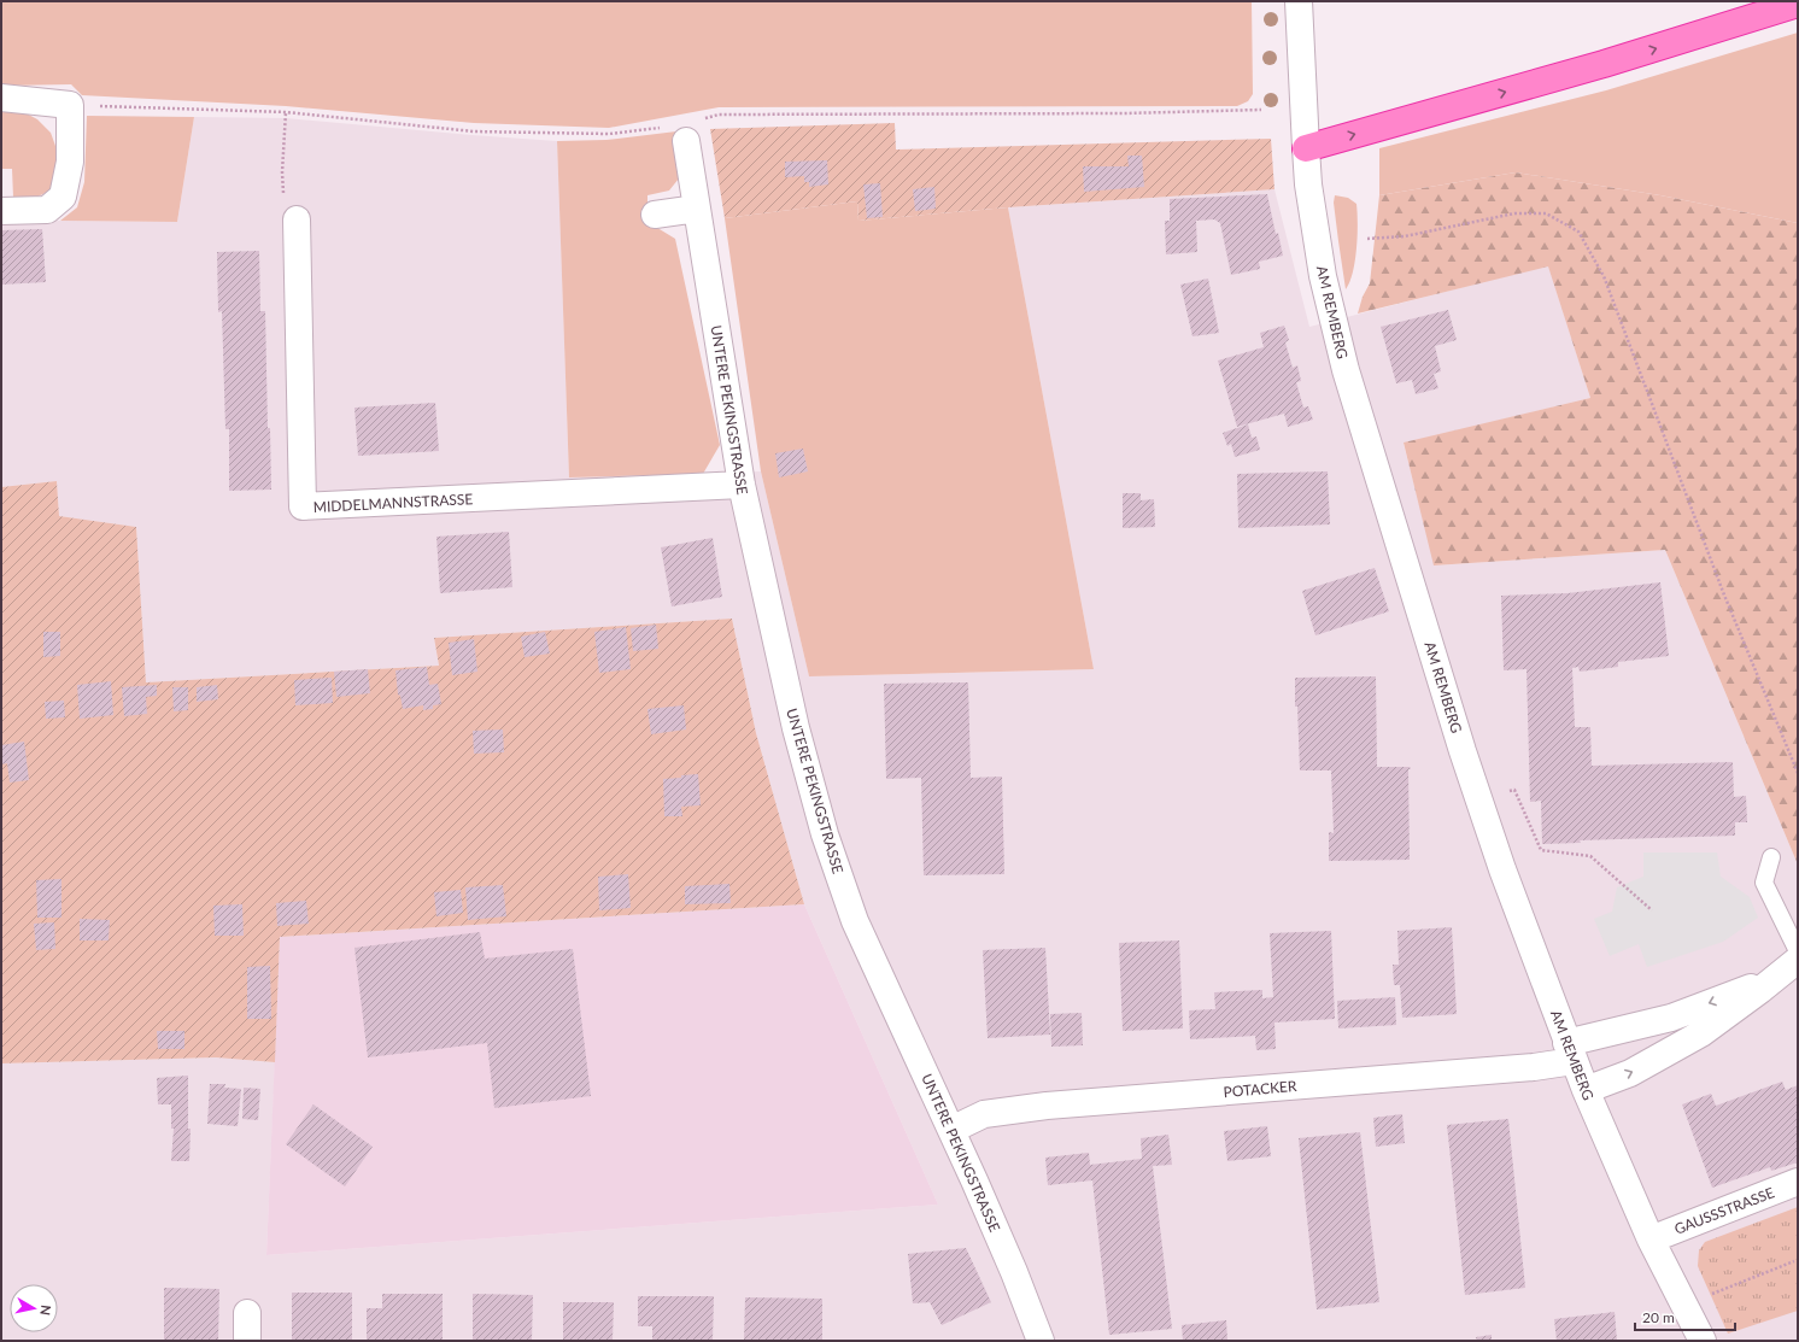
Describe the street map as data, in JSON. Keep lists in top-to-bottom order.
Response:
{
  "streets": {
    "street": [
      "AM REMBERG",
      "UNTERE PEKINGSTRASSE",
      "MIDDELMANNSTRASSE",
      "POTACKER",
      "GAUSSSTRASSE"
    ]
  },
  "crossings": [
    ["AM REMBERG", "POTACKER"],
    ["AM REMBERG", "GAUSSSTRASSE"],
    ["UNTERE PEKINGSTRASSE", "MIDDELMANNSTRASSE"],
    ["UNTERE PEKINGSTRASSE", "POTACKER"]
  ],
  "scale_bar": "20 m",
  "north": "right"
}
